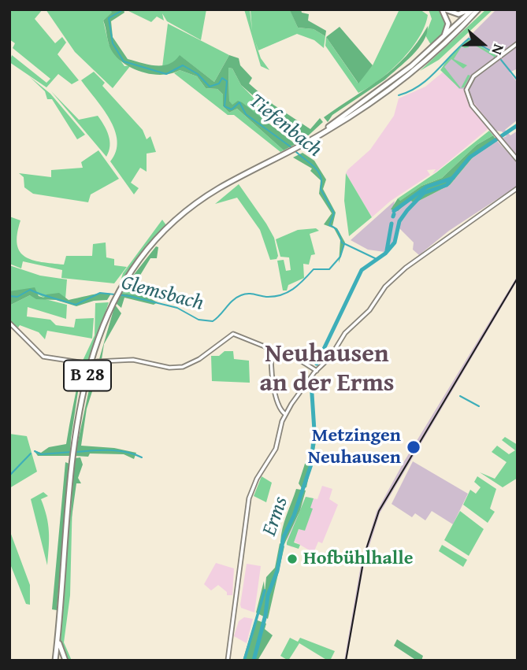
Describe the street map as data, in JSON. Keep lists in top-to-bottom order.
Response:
{
  "streets": {
    "main road": ["B 28"]
  },
  "districts": ["Neuhausen an der Erms"],
  "water": ["Tiefenbach", "Glemsbach", "Erms"],
  "places": ["Metzingen Neuhausen", "Hofbühlhalle"],
  "north": "right"
}
